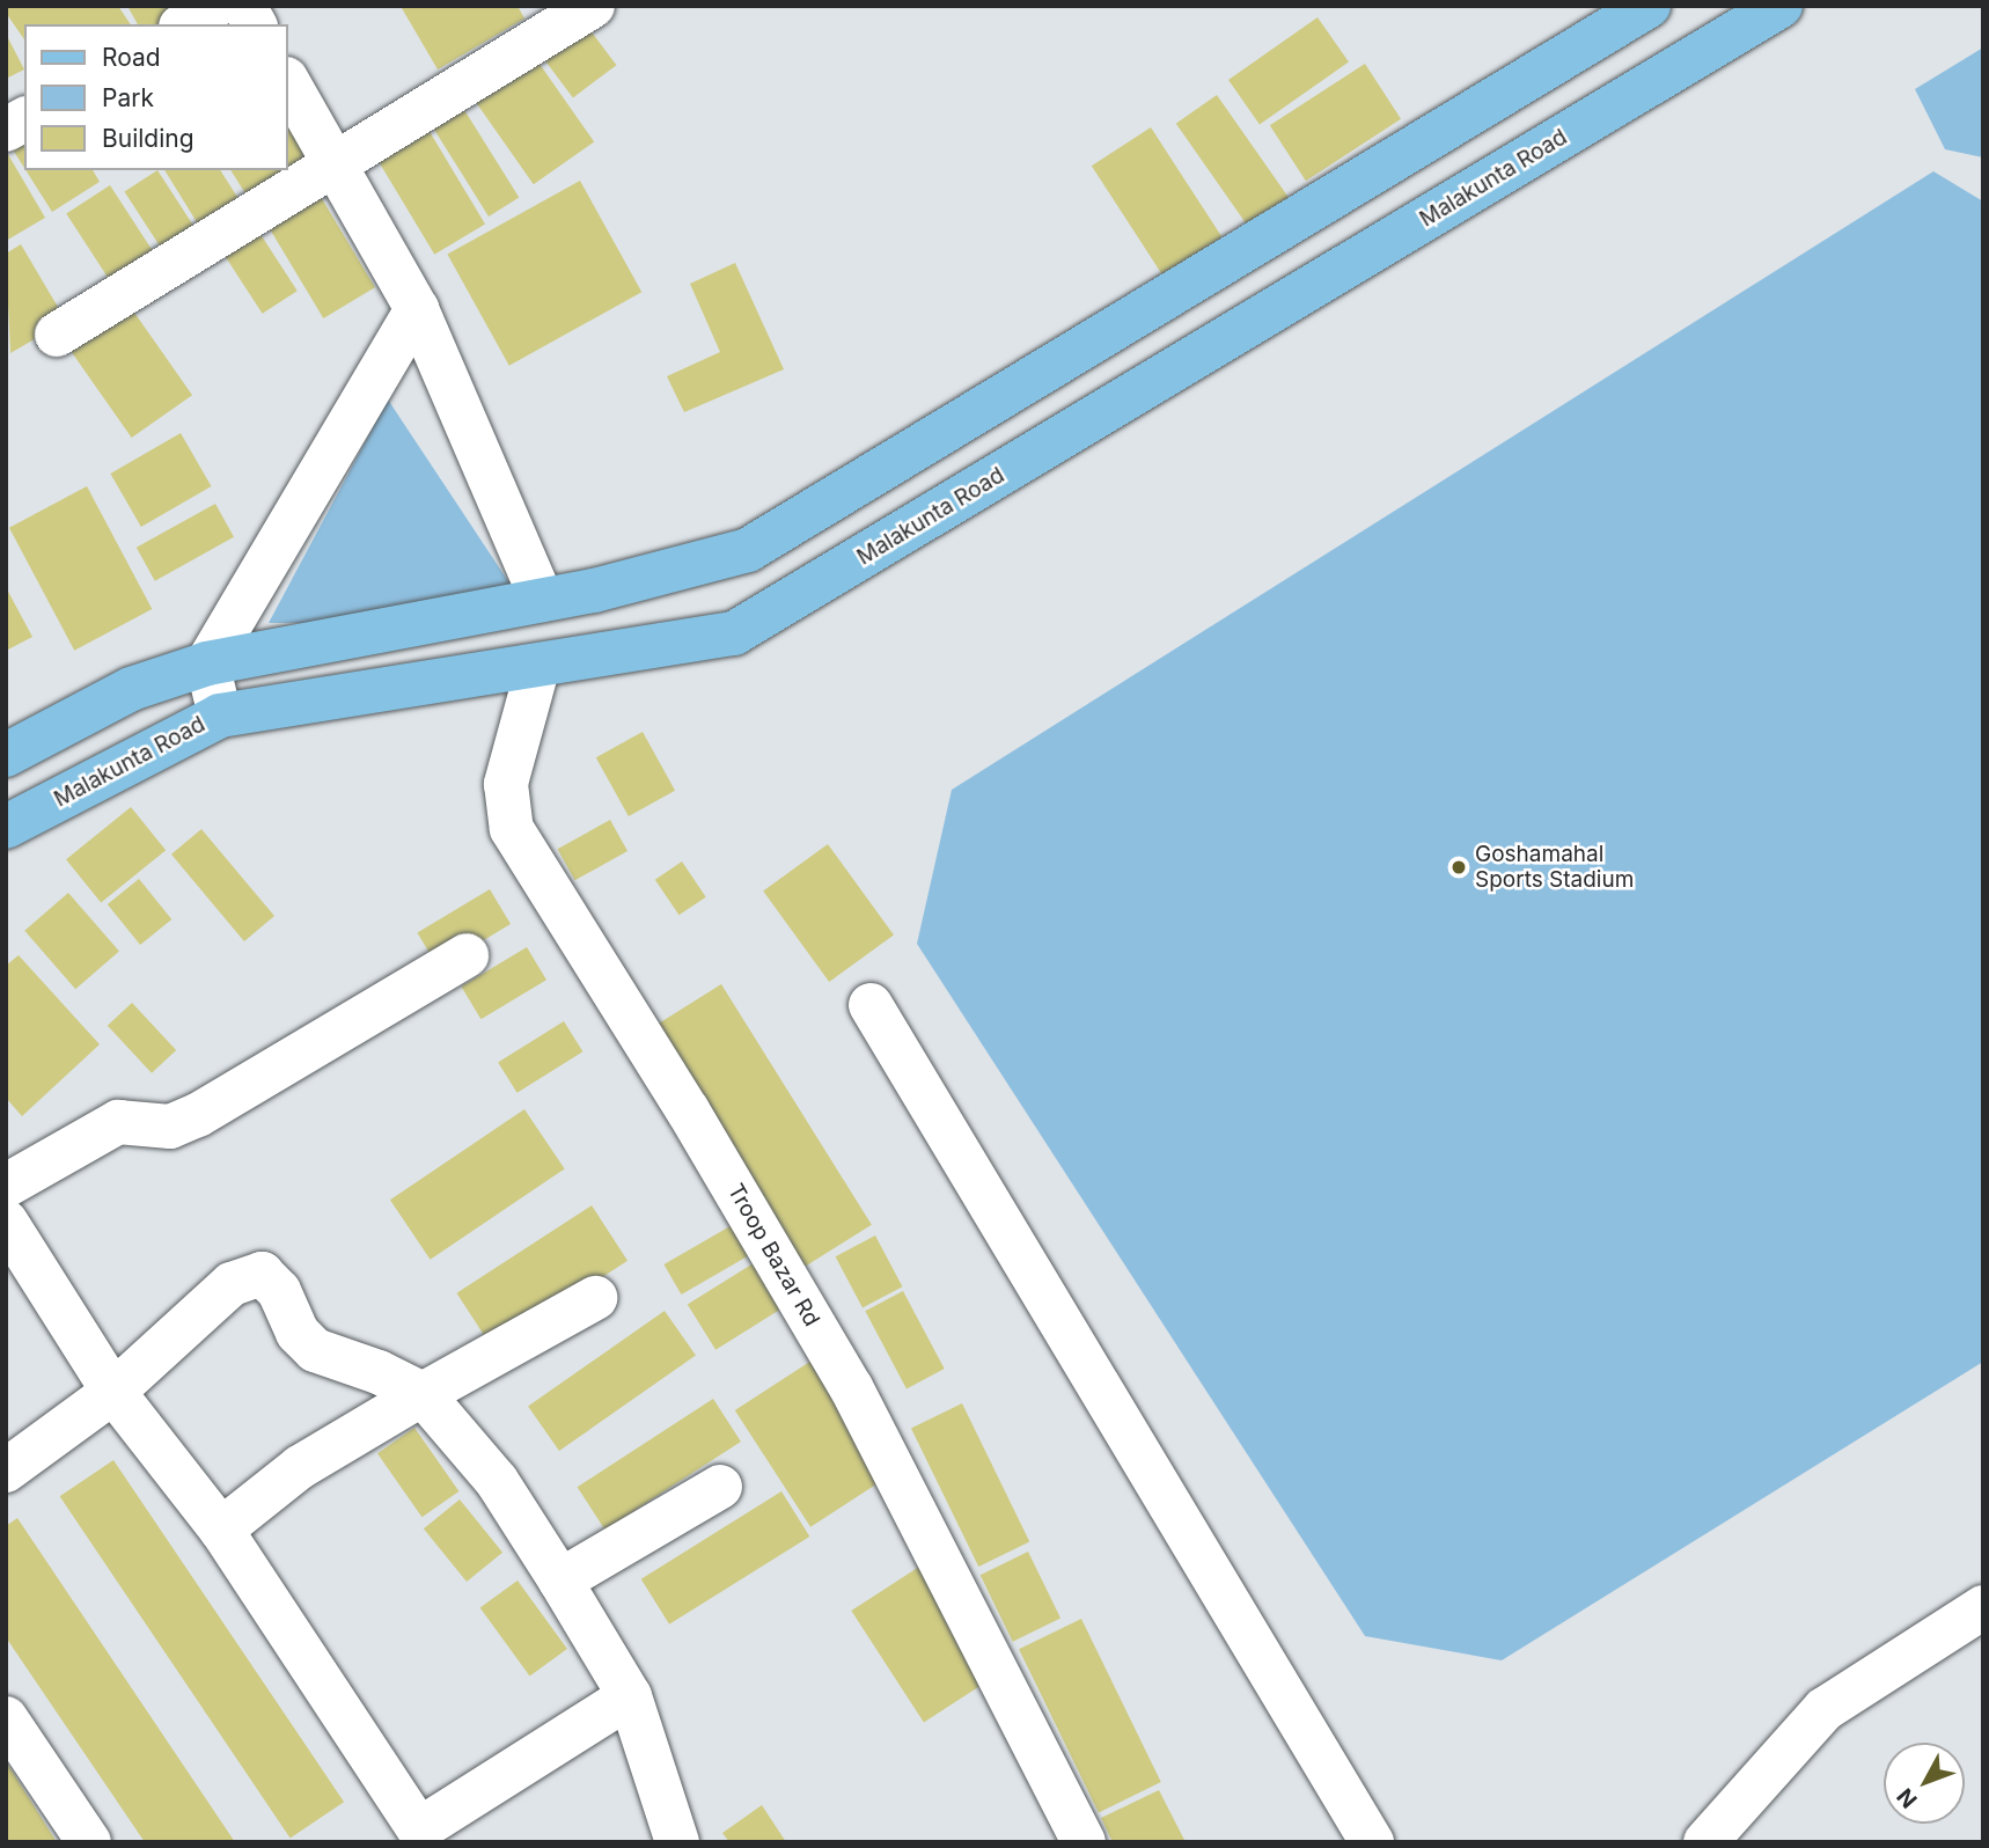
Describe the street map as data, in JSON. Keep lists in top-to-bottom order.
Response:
{
  "streets": {
    "main road": ["Malakunta Road"],
    "street": ["Troop Bazar Rd"]
  },
  "crossings": [
    ["Malakunta Road", "Troop Bazar Rd"]
  ],
  "places": ["Goshamahal Sports Stadium"],
  "legend": ["Road", "Park", "Building"],
  "north": "bottom left"
}
